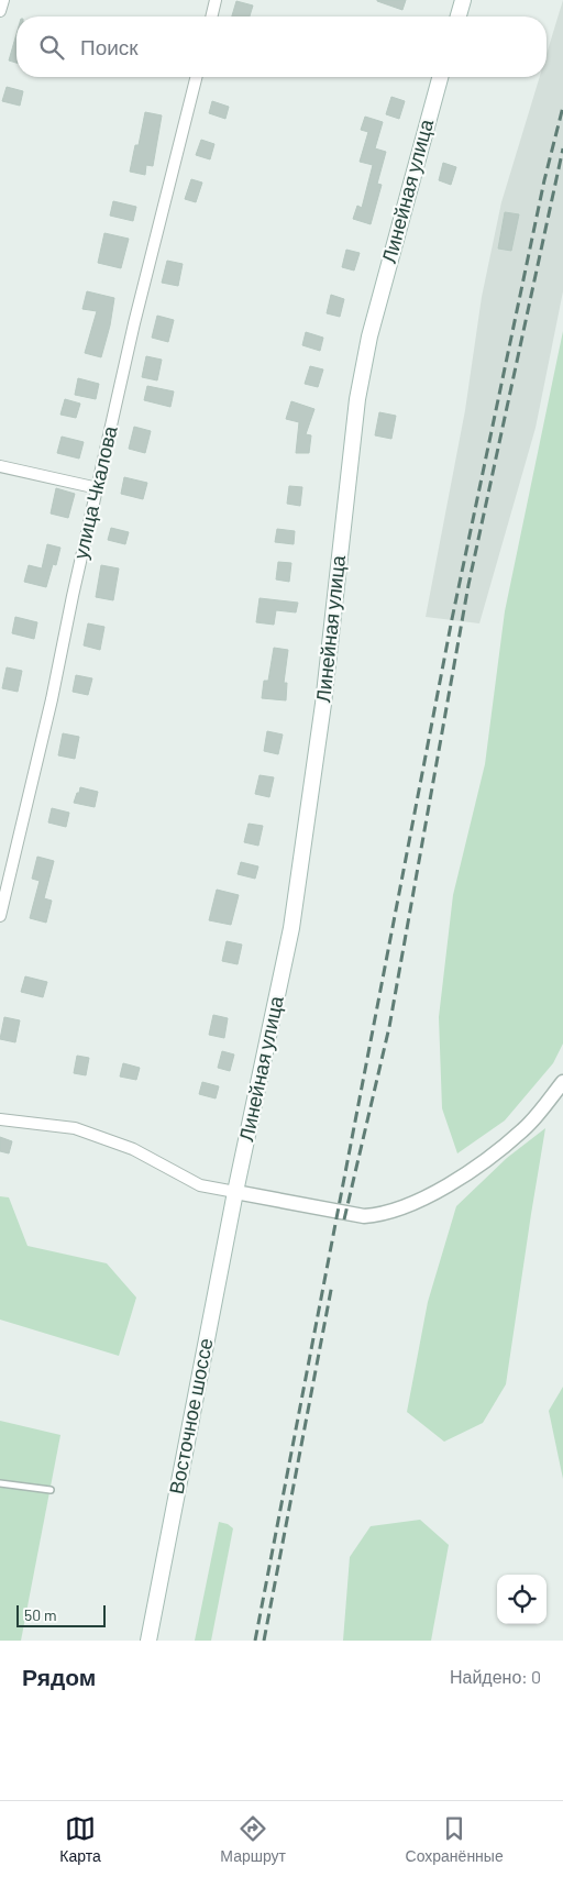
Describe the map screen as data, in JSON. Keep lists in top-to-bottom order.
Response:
{
  "streets": {
    "main road": ["Линейная улица", "Восточное шоссе"],
    "street": ["улица Чкалова"]
  },
  "crossings": [
    ["Линейная улица", "Восточное шоссе"]
  ],
  "scale_bar": "50 m",
  "page": {
    "search": "Поиск",
    "scale": "50 m",
    "heading": ["Рядом", "Найдено: 0"],
    "nav": ["Карта", "Маршрут", "Сохранённые"]
  }
}
